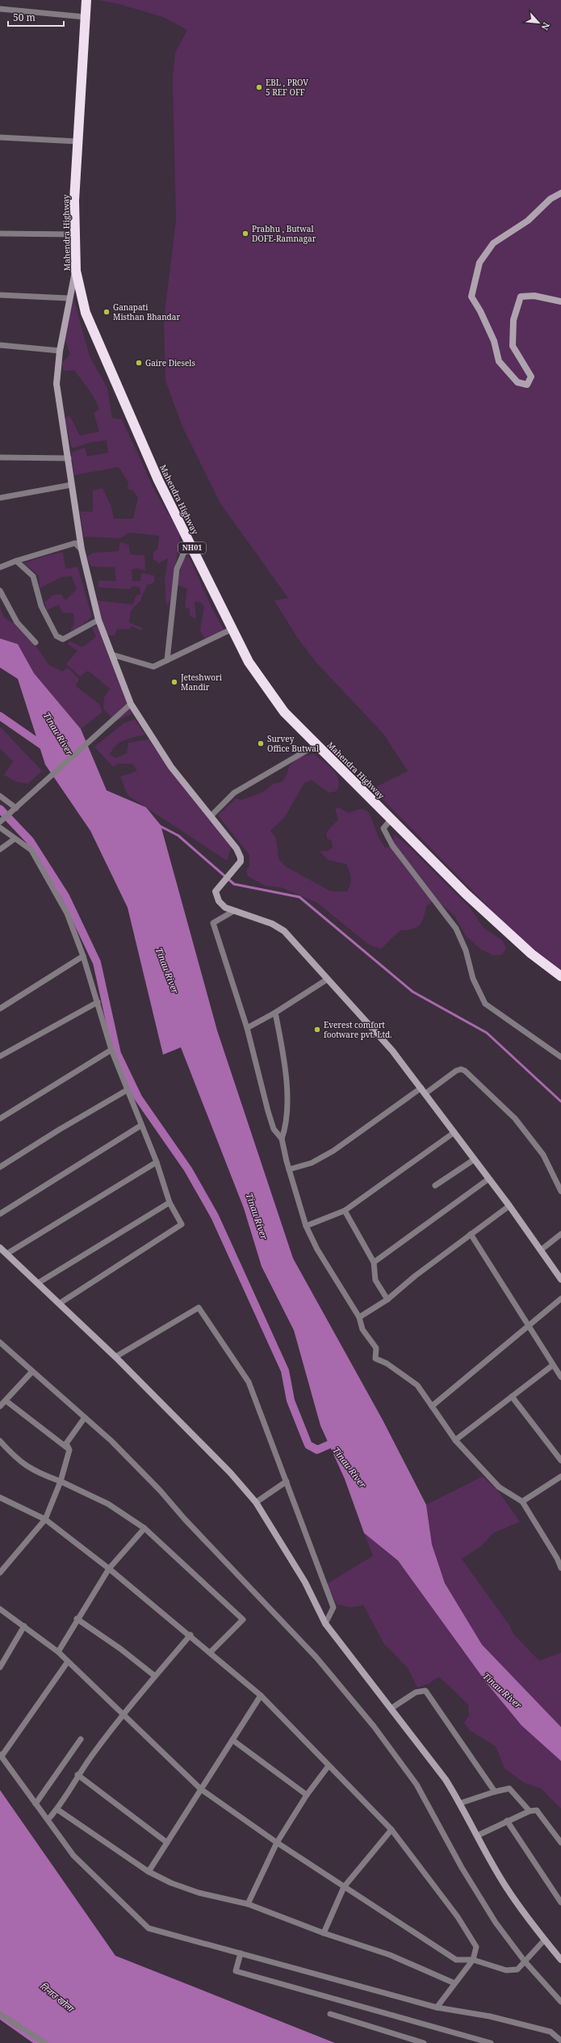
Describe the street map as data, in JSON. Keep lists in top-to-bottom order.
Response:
{
  "streets": {
    "highway": ["Mahendra Highway", "NH01"]
  },
  "water": ["Tinau River", "तिनाउ खोला"],
  "places": [
    "EBL , PROV 5 REF OFF",
    "Prabhu , Butwal DOFE-Ramnagar",
    "Ganapati Misthan Bhandar",
    "Gaire Diesels",
    "Jeteshwori Mandir",
    "Survey Office Butwal",
    "Everest comfort footware pvt. Ltd."
  ],
  "scale_bar": "50 m",
  "north": "bottom right"
}
